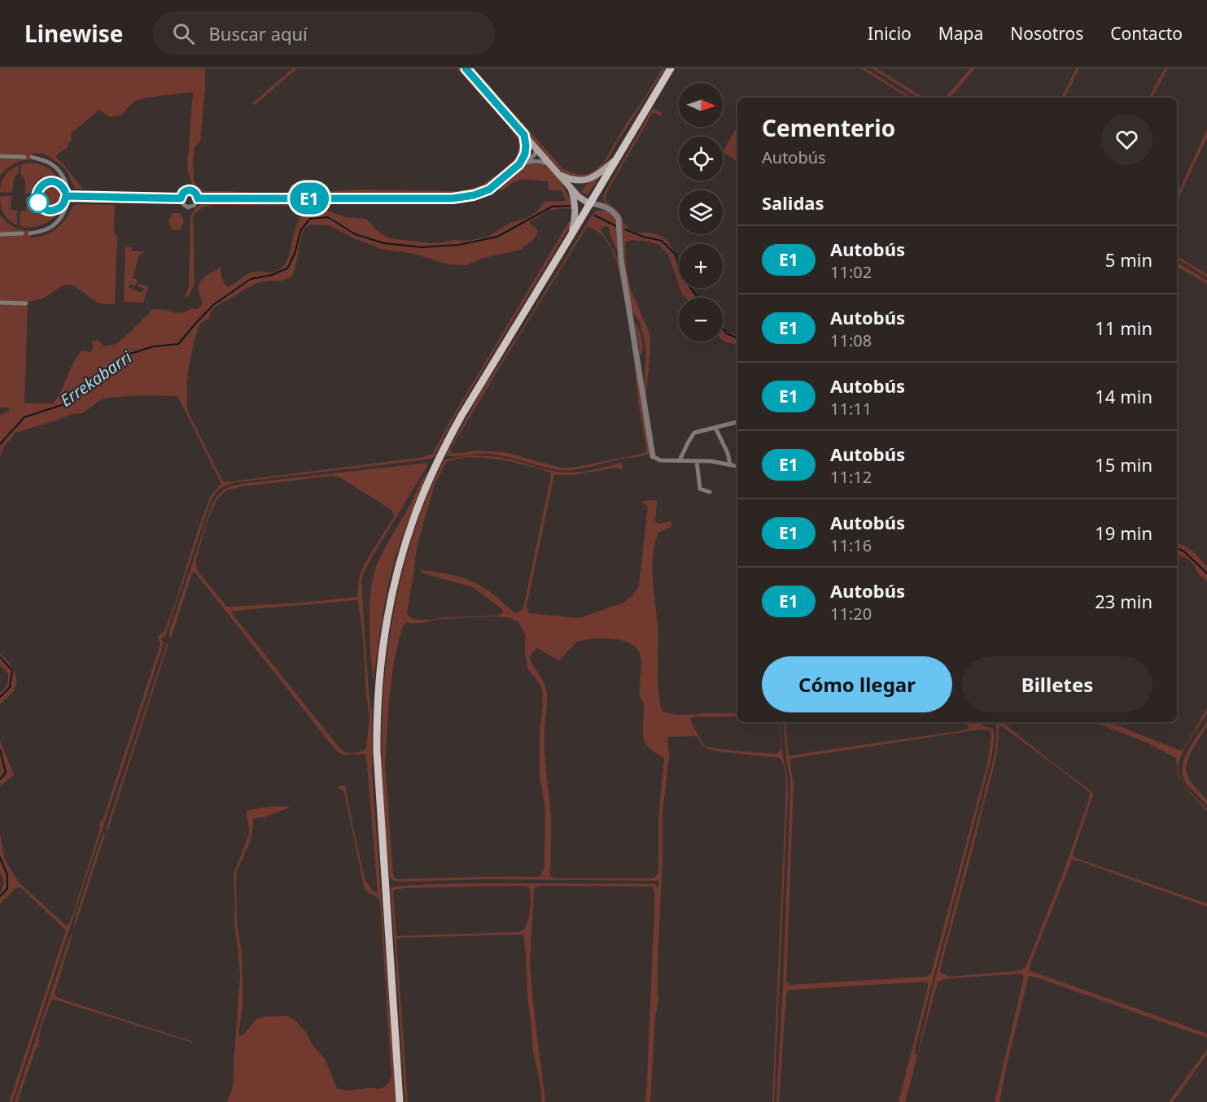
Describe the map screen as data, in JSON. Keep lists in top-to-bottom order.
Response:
{
  "water": ["Errekabarri"],
  "lines": ["bus line E1"],
  "north": "right",
  "page": {
    "header": "Linewise",
    "search": "Buscar aquí",
    "nav": [
      "Inicio",
      "Mapa",
      "Nosotros",
      "Contacto"
    ],
    "on_map": "E1",
    "map_buttons": ["+", "−"],
    "heading": [
      ["Cementerio", "Autobús"],
      "Salidas"
    ],
    "list": [
      {
        "mark": "E1",
        "name": "Autobús",
        "note": "11:02",
        "value": "5 min"
      },
      {
        "mark": "E1",
        "name": "Autobús",
        "note": "11:08",
        "value": "11 min"
      },
      {
        "mark": "E1",
        "name": "Autobús",
        "note": "11:11",
        "value": "14 min"
      },
      {
        "mark": "E1",
        "name": "Autobús",
        "note": "11:12",
        "value": "15 min"
      },
      {
        "mark": "E1",
        "name": "Autobús",
        "note": "11:16",
        "value": "19 min"
      },
      {
        "mark": "E1",
        "name": "Autobús",
        "note": "11:20",
        "value": "23 min"
      }
    ],
    "buttons": ["Cómo llegar", "Billetes"]
  }
}
